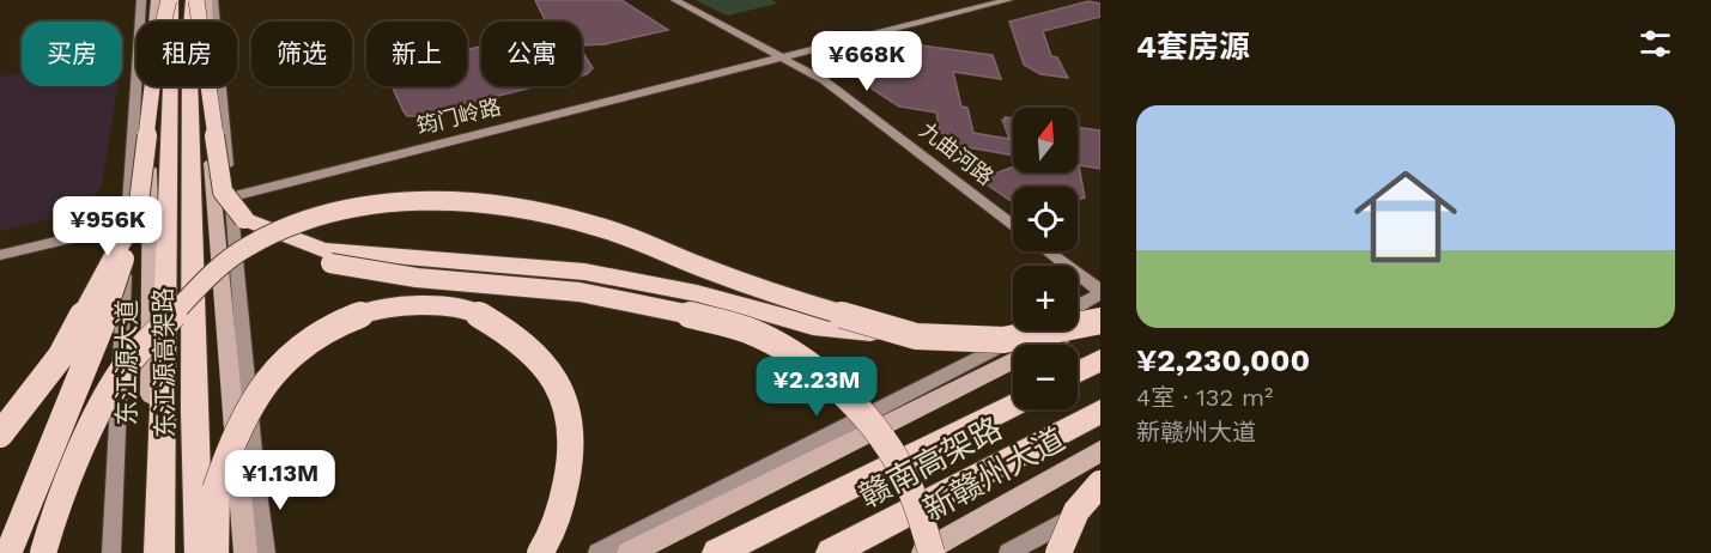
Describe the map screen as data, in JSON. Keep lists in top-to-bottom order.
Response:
{
  "streets": {
    "highway": ["东江源高架路", "赣南高架路"],
    "main road": ["东江源大道", "新赣州大道"],
    "street": ["筠门岭路", "九曲河路"]
  },
  "crossings": [
    ["筠门岭路", "九曲河路"]
  ],
  "north": "top",
  "page": {
    "heading": "4套房源",
    "chip": [
      "买房",
      "租房",
      "筛选",
      "新上",
      "公寓"
    ],
    "price": [
      "¥668K",
      "¥956K",
      "¥2.23M",
      "¥1.13M"
    ],
    "list": [
      {
        "name": "¥2,230,000",
        "note": "4室 · 132 m² · 新赣州大道"
      }
    ],
    "map_buttons": ["+", "−"]
  }
}
